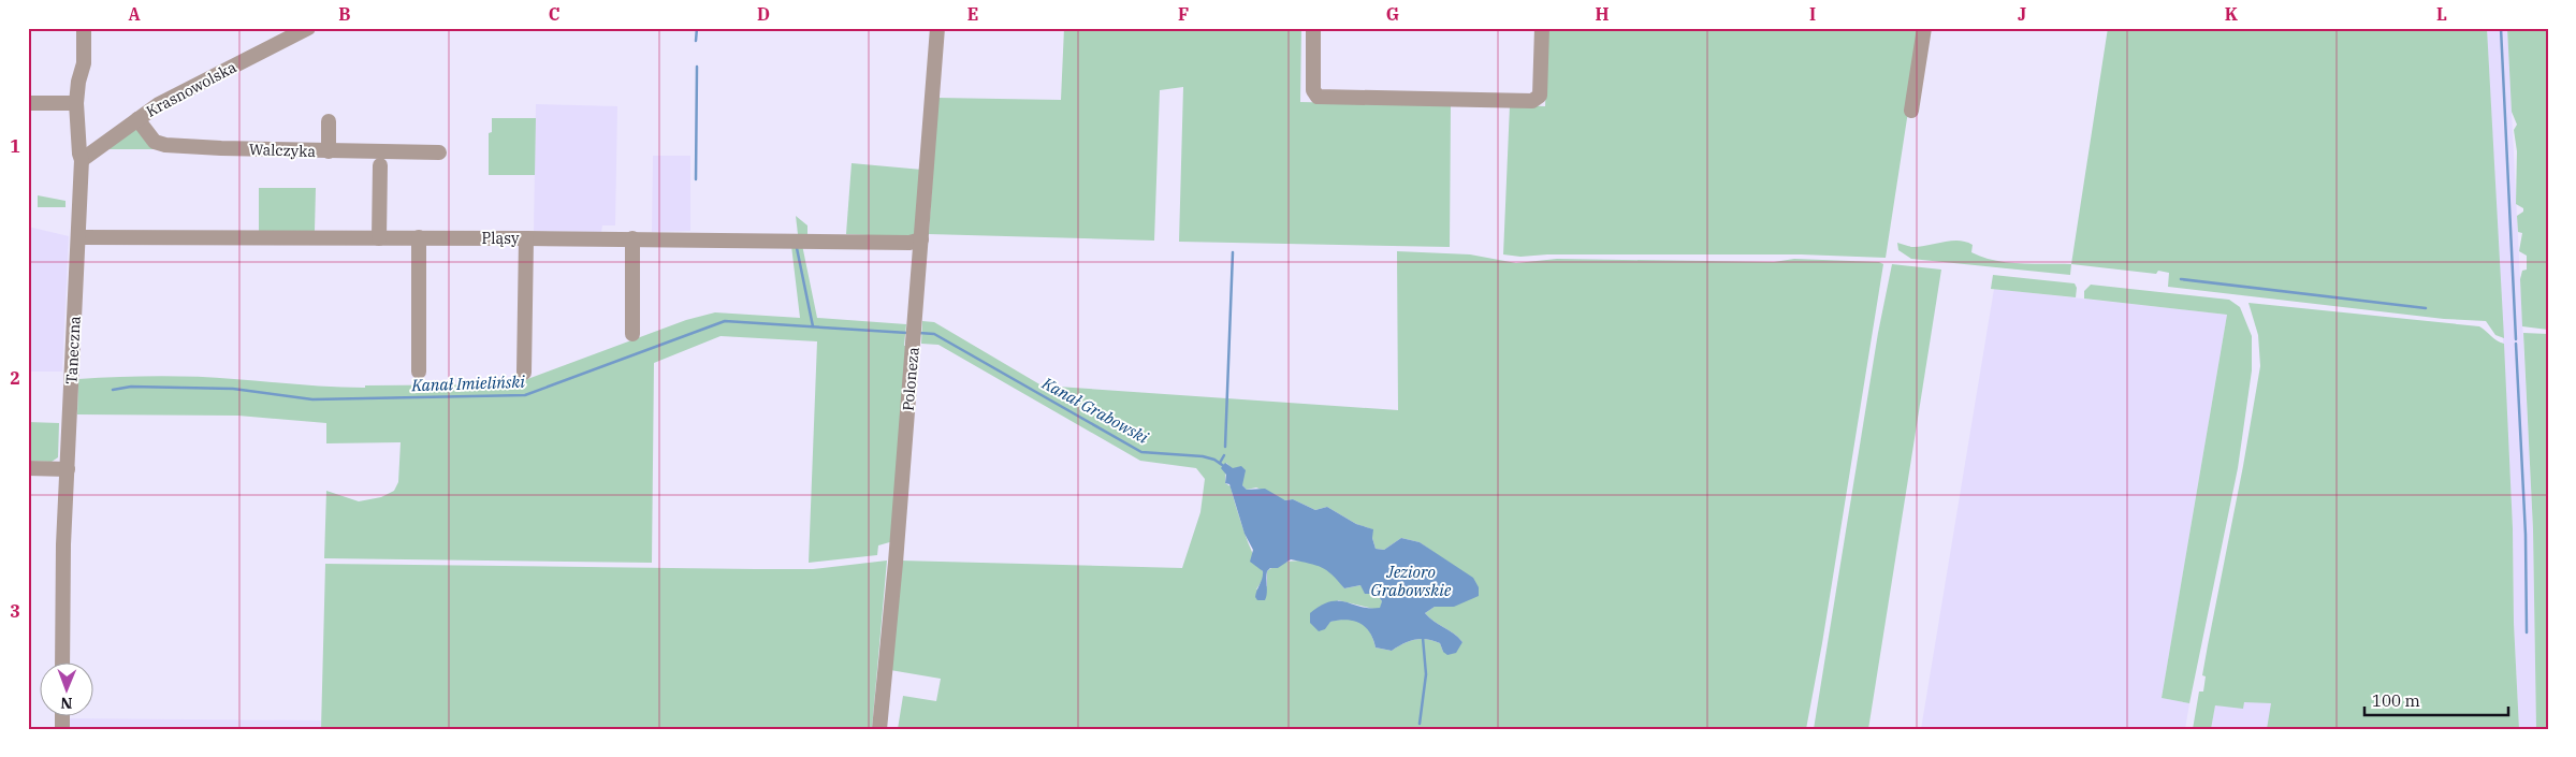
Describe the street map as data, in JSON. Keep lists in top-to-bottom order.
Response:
{
  "streets": {
    "street": [
      "Krasnowolska",
      "Walczyka",
      "Pląsy",
      "Taneczna",
      "Poloneza"
    ]
  },
  "crossings": [
    ["Krasnowolska", "Walczyka"],
    ["Krasnowolska", "Taneczna"],
    ["Pląsy", "Taneczna"],
    ["Pląsy", "Poloneza"]
  ],
  "water": ["Kanał Imieliński", "Kanał Grabowski", "Jezioro Grabowskie"],
  "scale_bar": "100 m",
  "north": "bottom",
  "grid": {
    "columns": [
      "A",
      "B",
      "C",
      "D",
      "E",
      "F",
      "G",
      "H",
      "I",
      "J",
      "K",
      "L"
    ],
    "rows": ["1", "2", "3"]
  }
}
